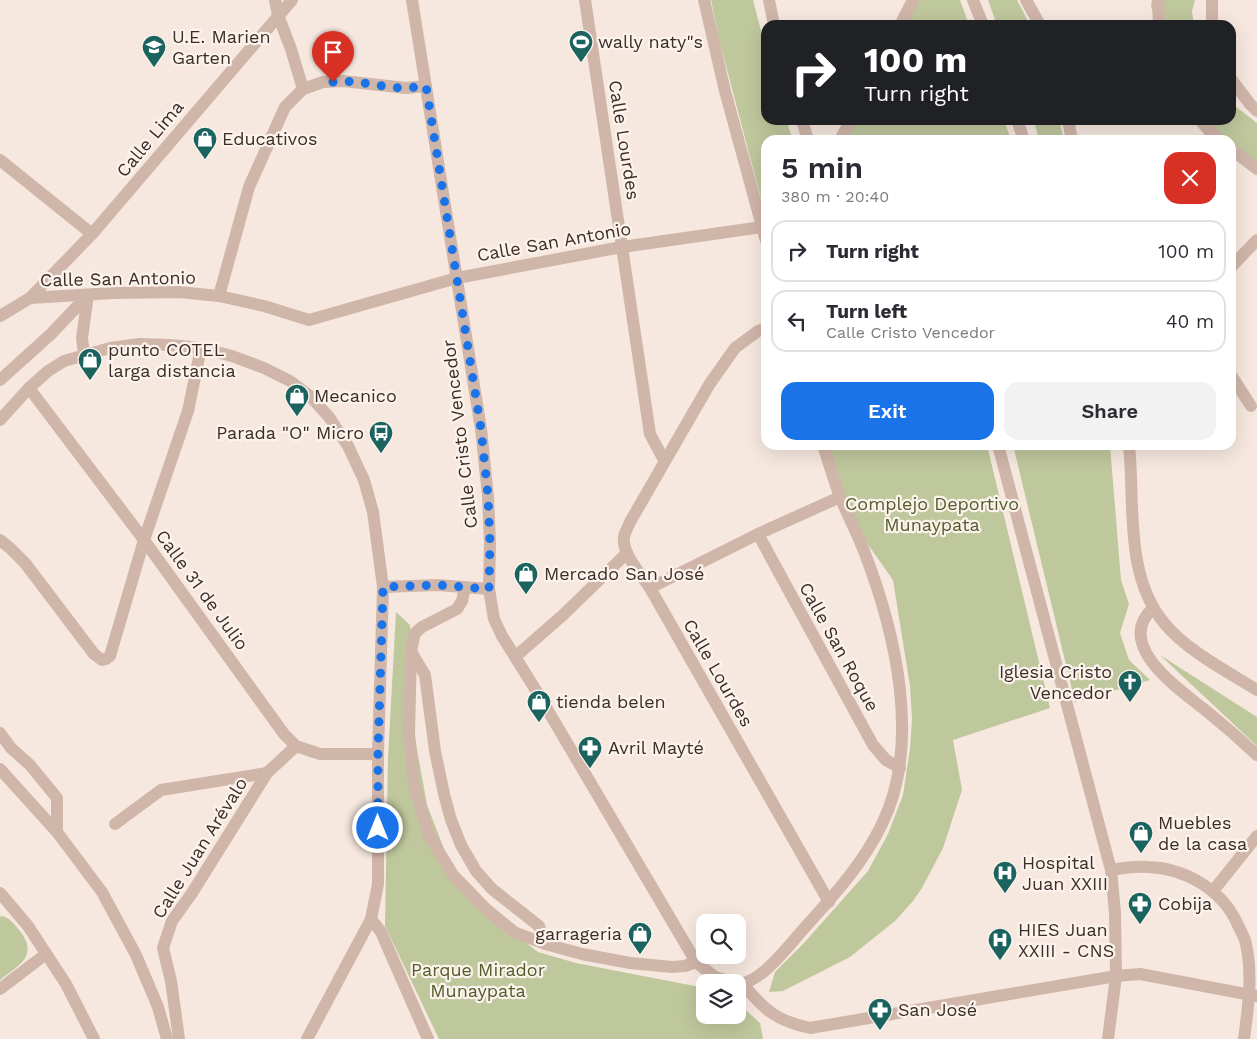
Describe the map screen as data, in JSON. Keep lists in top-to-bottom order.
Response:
{
  "streets": {
    "street": [
      "Calle Lima",
      "Calle Lourdes",
      "Calle San Antonio",
      "Calle Cristo Vencedor",
      "Calle 31 de Julio",
      "Calle San Roque",
      "Calle Juan Arévalo"
    ]
  },
  "crossings": [
    ["Calle Lima", "Calle San Antonio"],
    ["Calle Lourdes", "Calle San Antonio"],
    ["Calle San Antonio", "Calle Cristo Vencedor"],
    ["Calle 31 de Julio", "Calle Juan Arévalo"]
  ],
  "parks": ["Complejo Deportivo Munaypata", "Parque Mirador Munaypata"],
  "places": {
    "sports": ["wally naty\"s"],
    "school or university": ["U.E. Marien Garten"],
    "shop": [
      "Educativos",
      "punto COTEL larga distancia",
      "Mecanico",
      "Mercado San José",
      "tienda belen",
      "Muebles de la casa",
      "garrageria"
    ],
    "bus stop": ["Parada \"O\" Micro"],
    "church": ["Iglesia Cristo Vencedor"],
    "pharmacy": ["Avril Mayté", "Cobija", "San José"],
    "hospital": ["Hospital Juan XXIII", "HIES Juan XXIII - CNS"]
  },
  "page": {
    "turn": ["100 m", "Turn right"],
    "heading": ["5 min", "380 m · 20:40"],
    "list": [
      {
        "name": "Turn right",
        "value": "100 m"
      },
      {
        "name": "Turn left",
        "note": "Calle Cristo Vencedor",
        "value": "40 m"
      }
    ],
    "buttons": ["Exit", "Share"]
  }
}
